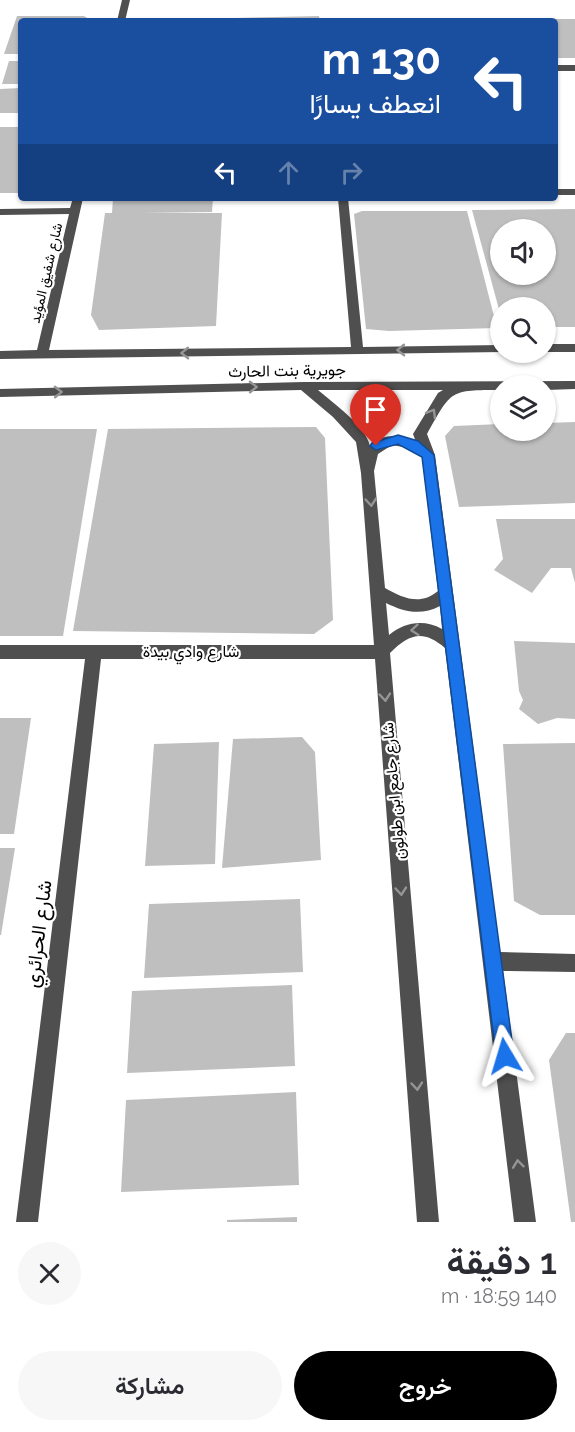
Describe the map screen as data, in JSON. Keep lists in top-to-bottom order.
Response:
{
  "streets": {
    "street": [
      "شارع شفيق المؤيد",
      "جويرية بنت الحارث",
      "شارع وادي بيدة",
      "شارع جامع ابن طولون",
      "شارع الحرائري"
    ]
  },
  "crossings": [
    ["شارع شفيق المؤيد", "جويرية بنت الحارث"],
    ["جويرية بنت الحارث", "شارع جامع ابن طولون"],
    ["شارع وادي بيدة", "شارع جامع ابن طولون"],
    ["شارع وادي بيدة", "شارع الحرائري"]
  ],
  "page": {
    "turn": ["130 m", "انعطف يسارًا"],
    "heading": ["1 دقيقة", "140 m · 18:59"],
    "buttons": ["خروج", "مشاركة"]
  }
}
